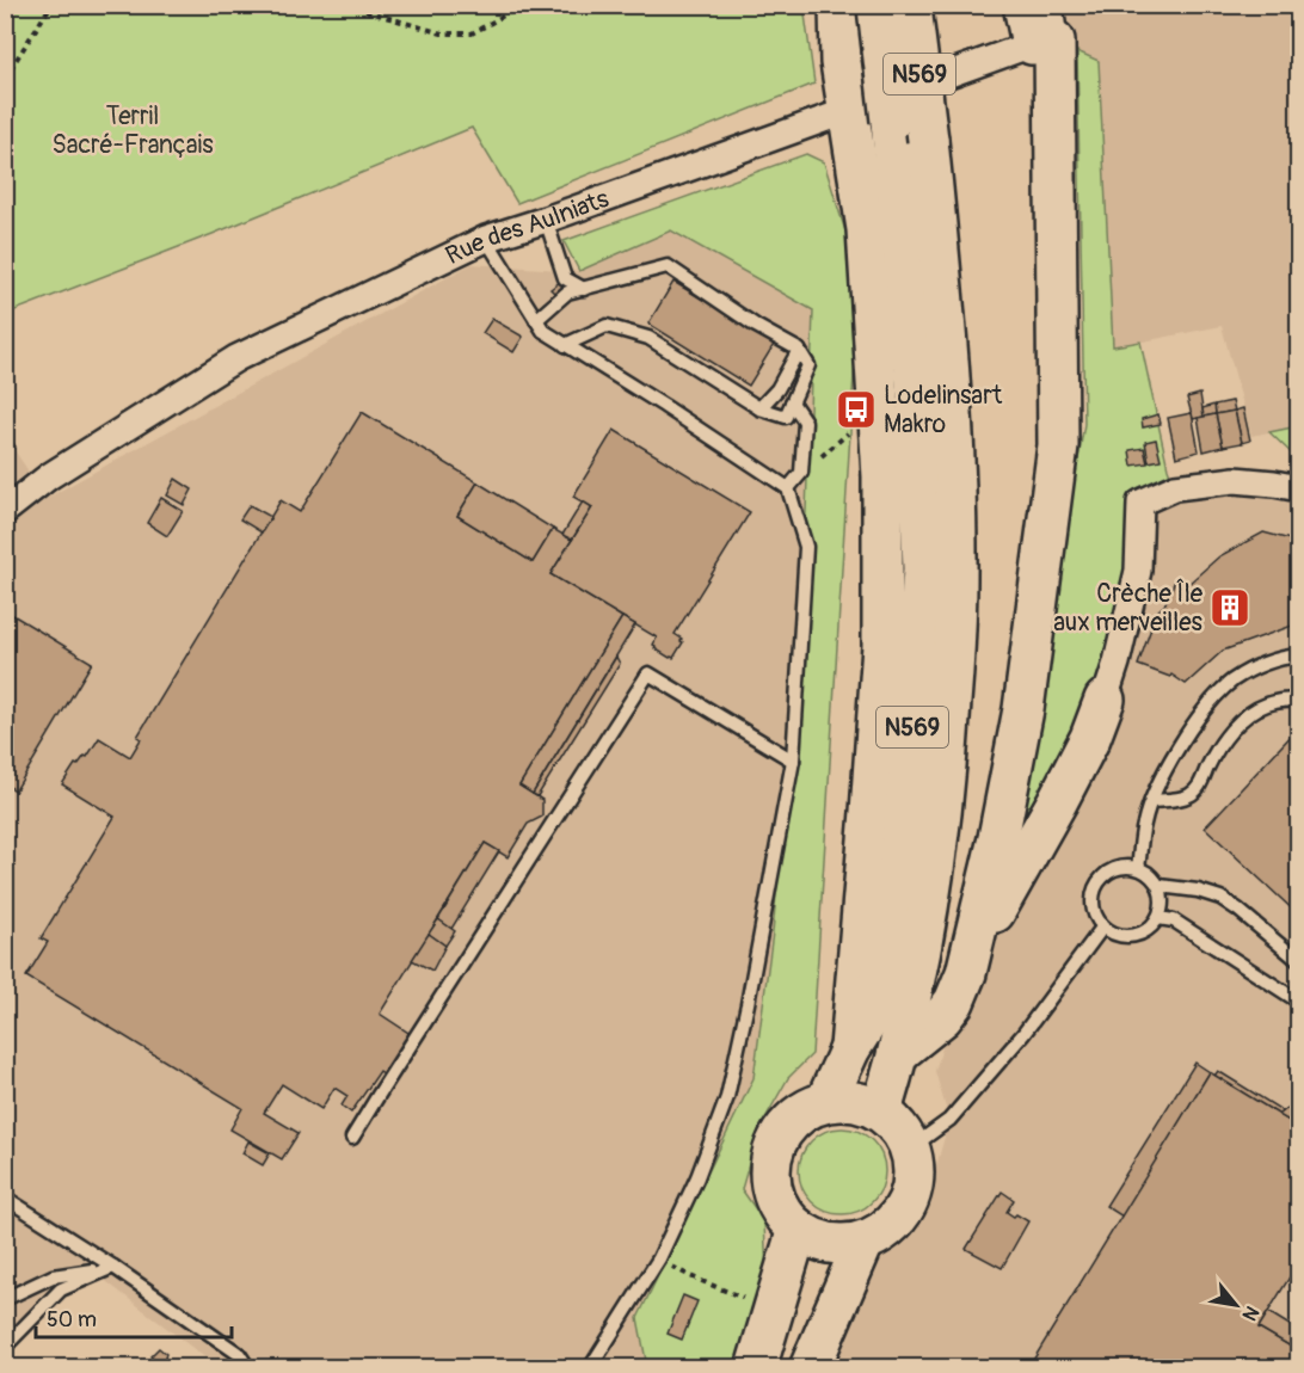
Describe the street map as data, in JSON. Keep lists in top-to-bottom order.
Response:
{
  "streets": {
    "highway": ["N569"],
    "street": ["Rue des Aulniats"]
  },
  "parks": ["Terril Sacré-Français"],
  "places": {
    "bus stop": ["Lodelinsart Makro"],
    "building": ["Crèche Île aux merveilles"]
  },
  "scale_bar": "50 m",
  "north": "bottom right"
}
